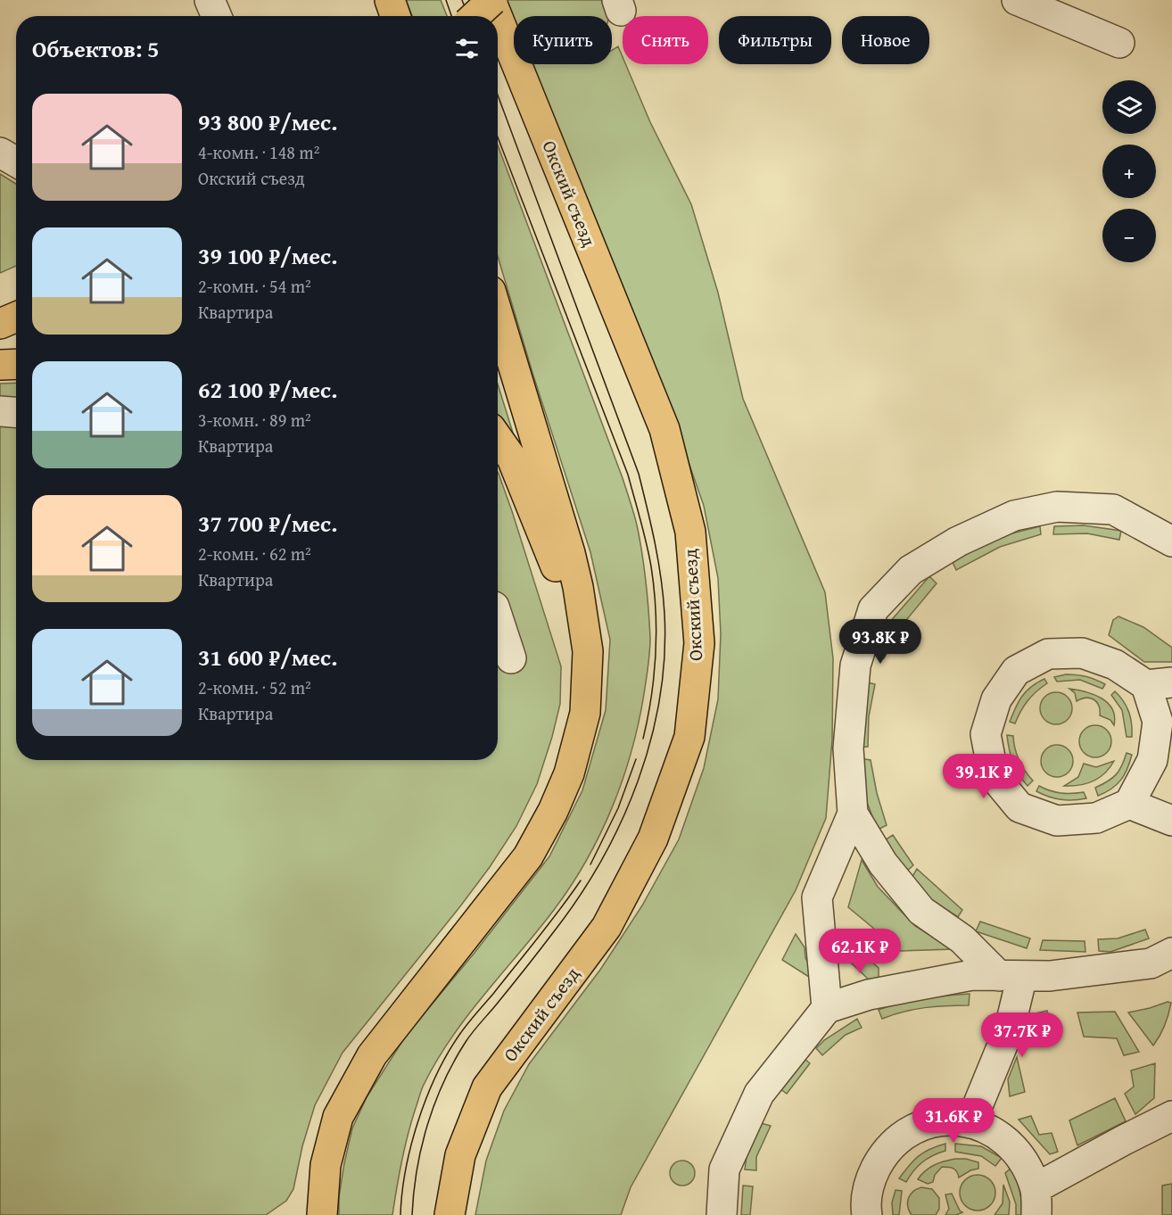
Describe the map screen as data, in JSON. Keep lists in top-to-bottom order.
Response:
{
  "streets": {
    "main road": ["Окский съезд"]
  },
  "page": {
    "chip": [
      "Купить",
      "Снять",
      "Фильтры",
      "Новое"
    ],
    "heading": "Объектов: 5",
    "map_buttons": ["+", "−"],
    "list": [
      {
        "name": "93 800 ₽/мес.",
        "note": "4-комн. · 148 m² · Окский съезд"
      },
      {
        "name": "39 100 ₽/мес.",
        "note": "2-комн. · 54 m² · Квартира"
      },
      {
        "name": "62 100 ₽/мес.",
        "note": "3-комн. · 89 m² · Квартира"
      },
      {
        "name": "37 700 ₽/мес.",
        "note": "2-комн. · 62 m² · Квартира"
      },
      {
        "name": "31 600 ₽/мес.",
        "note": "2-комн. · 52 m² · Квартира"
      }
    ],
    "price": [
      "93.8K ₽",
      "39.1K ₽",
      "62.1K ₽",
      "37.7K ₽",
      "31.6K ₽"
    ]
  }
}
